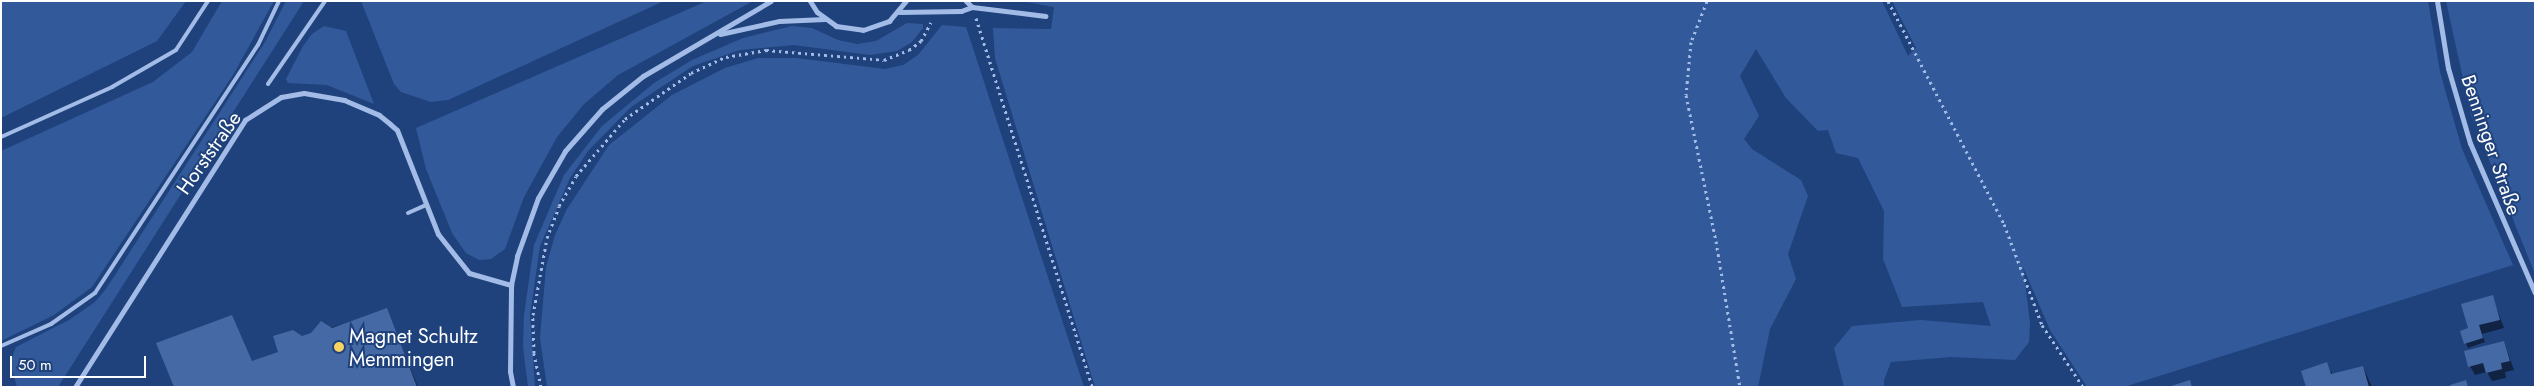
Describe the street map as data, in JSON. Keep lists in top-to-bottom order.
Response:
{
  "streets": {
    "street": ["Benninger Straße", "Horststraße"]
  },
  "places": ["Magnet Schultz Memmingen"],
  "scale_bar": "50 m"
}
